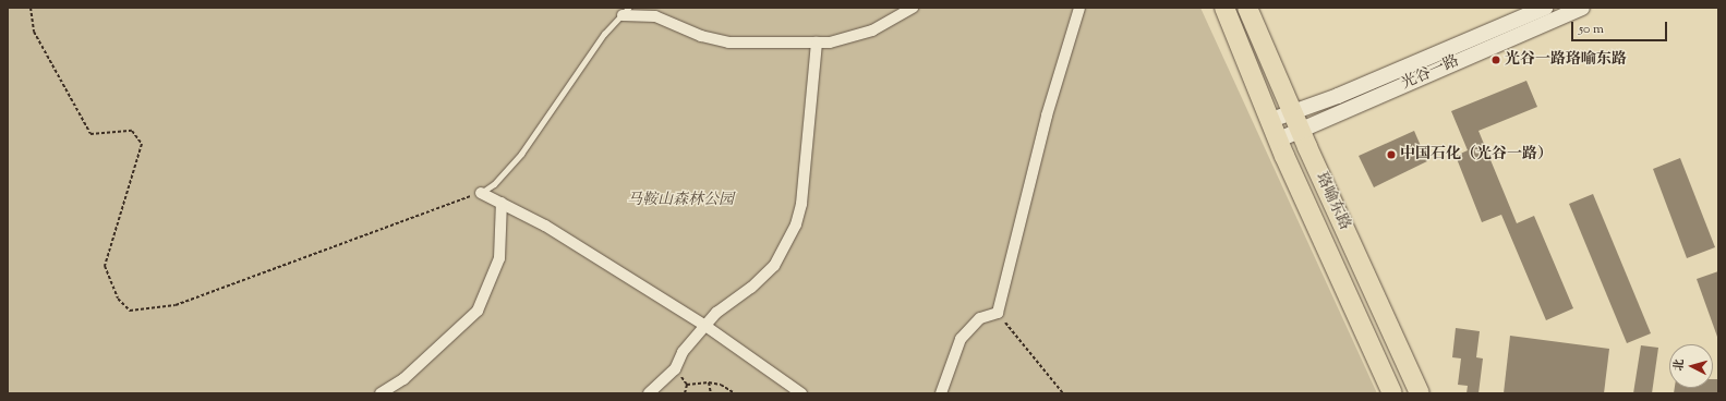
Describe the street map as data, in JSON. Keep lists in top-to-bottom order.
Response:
{
  "streets": {
    "highway": ["珞喻东路"],
    "main road": ["光谷一路"]
  },
  "crossings": [
    ["光谷一路", "珞喻东路"]
  ],
  "parks": ["马鞍山森林公园"],
  "places": ["光谷一路珞喻东路", "中国石化（光谷一路）"],
  "scale_bar": "50 m",
  "north": "left"
}
